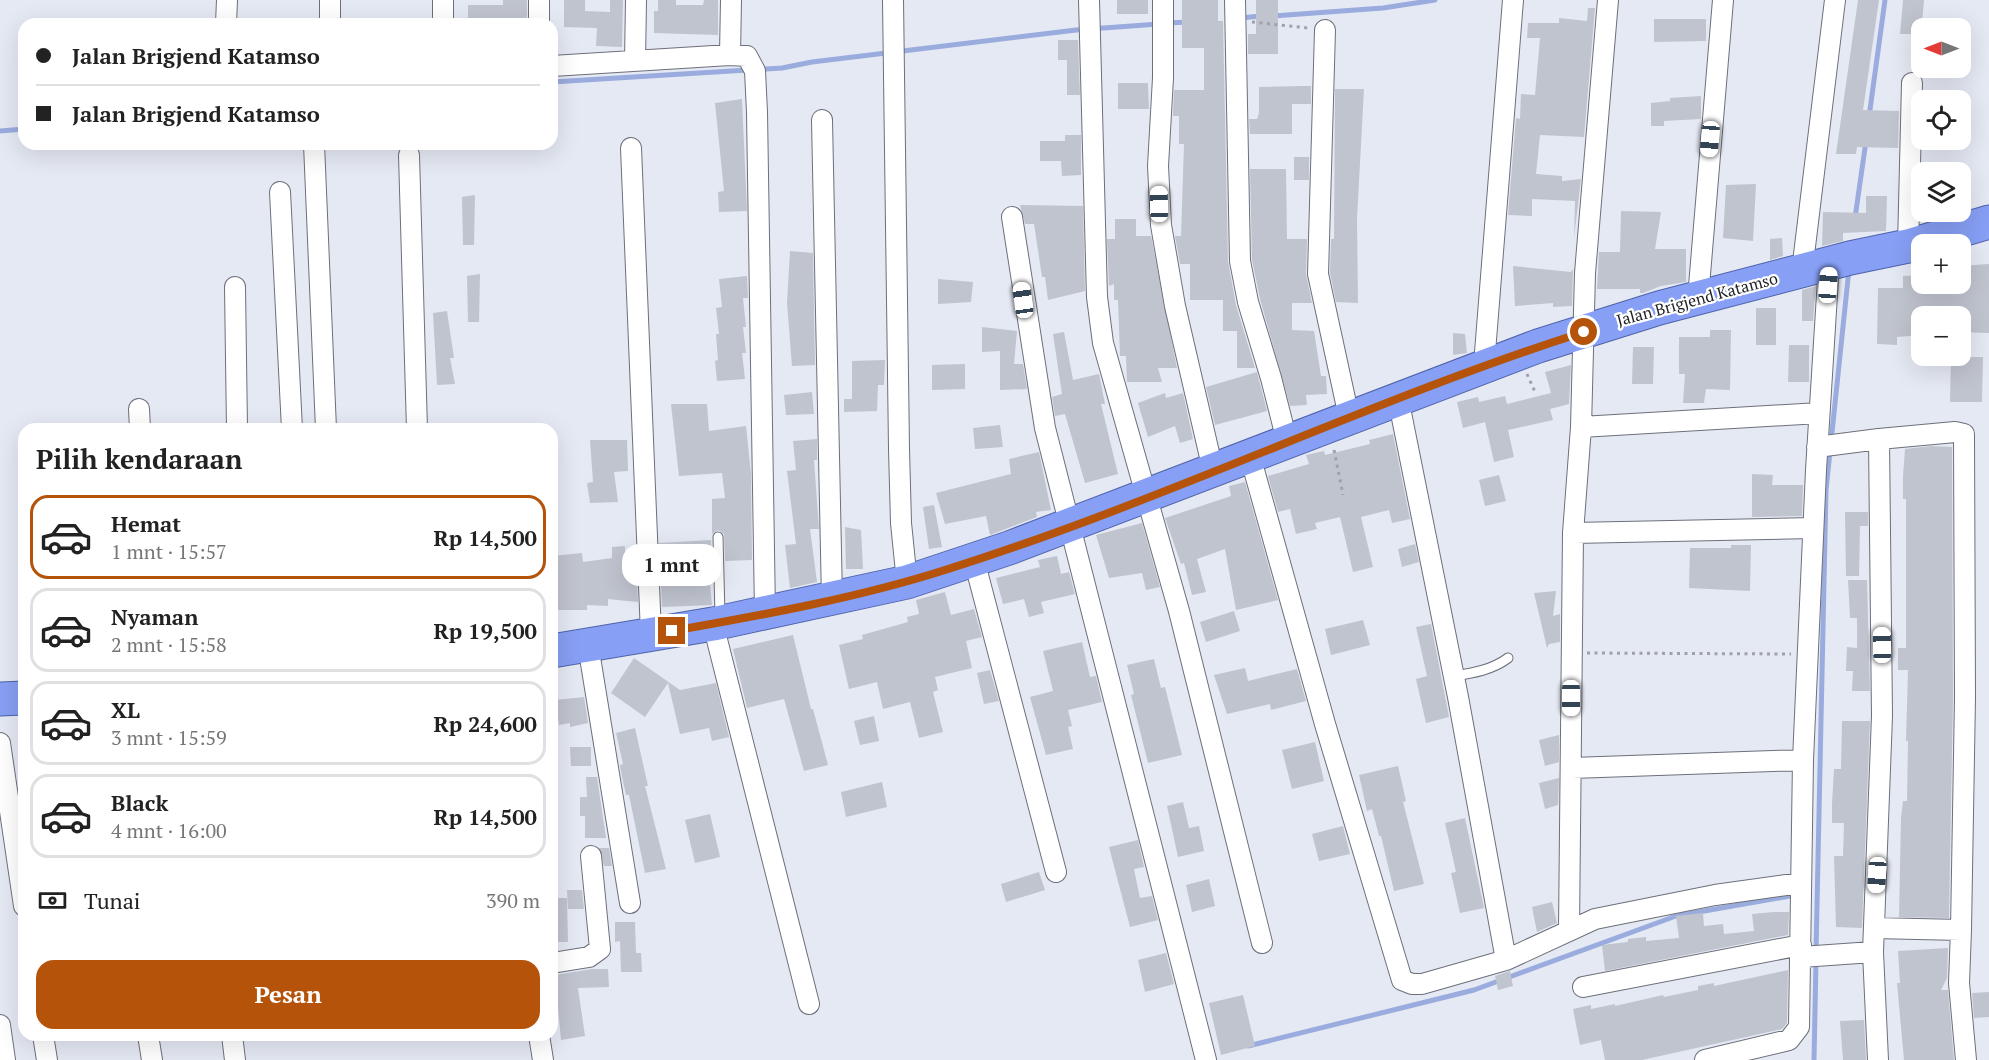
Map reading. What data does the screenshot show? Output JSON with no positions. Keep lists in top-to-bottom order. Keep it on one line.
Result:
{"streets":{"highway":["Jalan Brigjend Katamso"]},"north":"left","page":{"map_buttons":["+","−"],"banner":["Jalan Brigjend Katamso","Jalan Brigjend Katamso"],"heading":"Pilih kendaraan","list":[{"name":"Hemat","note":"1 mnt · 15:57","value":"Rp 14,500"},{"name":"Nyaman","note":"2 mnt · 15:58","value":"Rp 19,500"},{"name":"XL","note":"3 mnt · 15:59","value":"Rp 24,600"},{"name":"Black","note":"4 mnt · 16:00","value":"Rp 14,500"}],"bubble":"1 mnt","pay":["Tunai","390 m"],"buttons":"Pesan"}}
